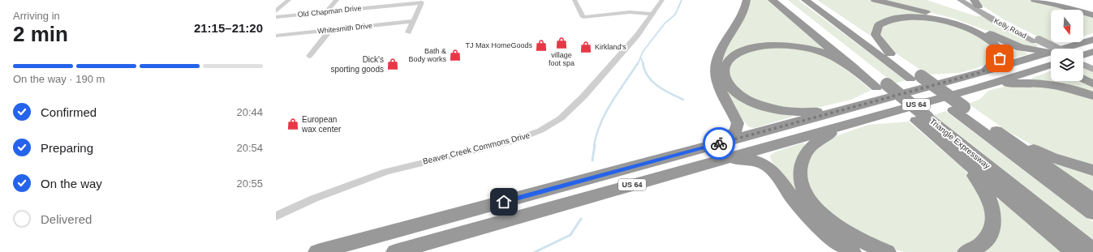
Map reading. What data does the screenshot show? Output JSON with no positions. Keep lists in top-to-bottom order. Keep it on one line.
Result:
{"streets":{"highway":["US 64","Triangle Expressway"],"main road":["Kelly Road"],"street":["Old Chapman Drive","Whitesmith Drive","Beaver Creek Commons Drive"]},"crossings":[["Old Chapman Drive","Whitesmith Drive"]],"places":{"shop":["village foot spa","TJ Max HomeGoods","Kirkland's","Bath & Body works","Dick's sporting goods","European wax center"]},"north":"bottom","page":{"heading":["2 min","Arriving in","21:15–21:20"],"bar":"On the way · 190 m","list":[["Confirmed","20:44"],["Preparing","20:54"],["On the way","20:55"],"Delivered"]}}
